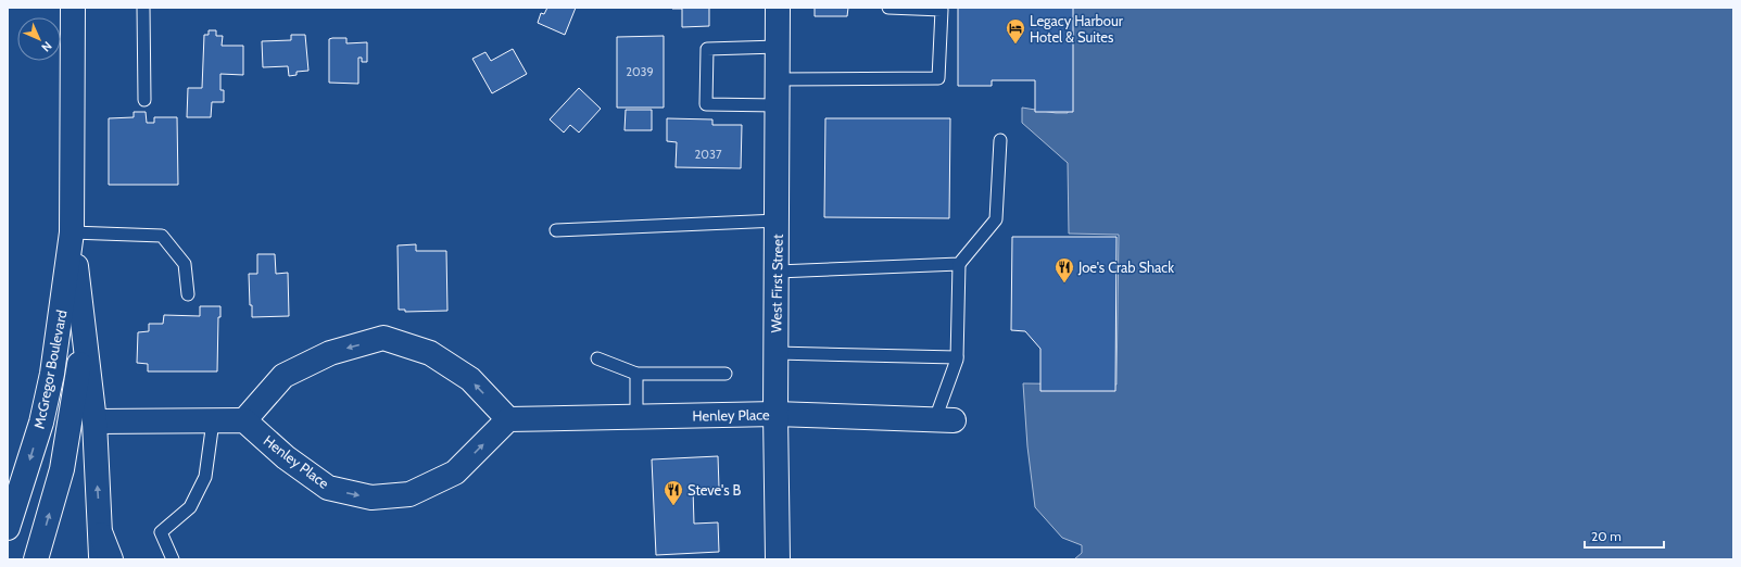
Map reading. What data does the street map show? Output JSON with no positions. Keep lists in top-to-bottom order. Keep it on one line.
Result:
{"streets":{"street":["West First Street","McGregor Boulevard","Henley Place"]},"crossings":[["West First Street","Henley Place"]],"one_way":["Henley Place"],"places":{"hotel":["Legacy Harbour Hotel & Suites"],"restaurant":["Joe's Crab Shack","Steve's B"]},"house_numbers":["2039","2037"],"scale_bar":"20 m","north":"bottom right"}
